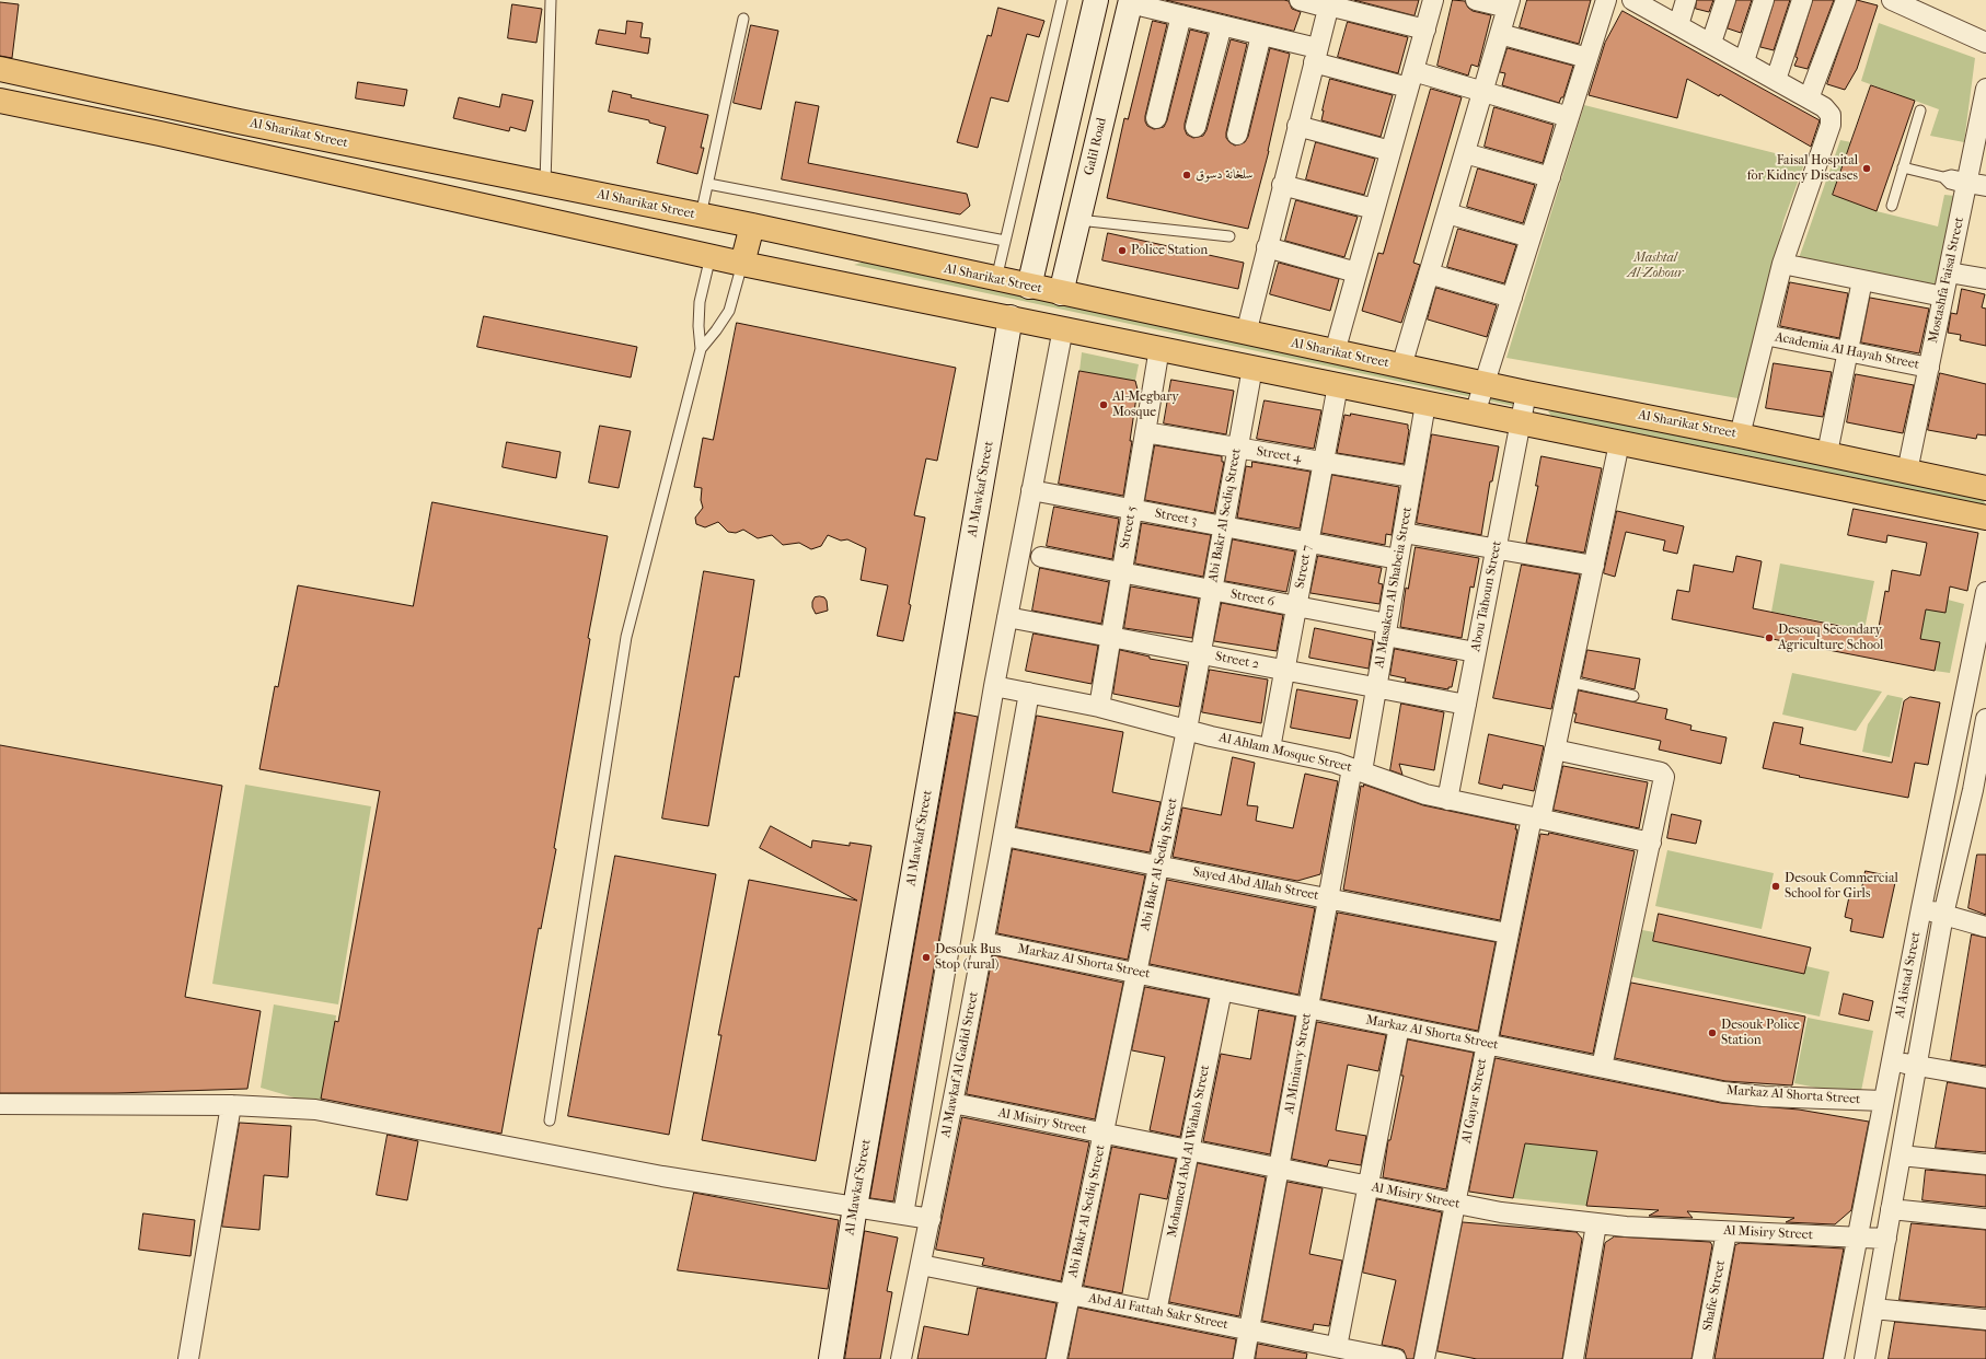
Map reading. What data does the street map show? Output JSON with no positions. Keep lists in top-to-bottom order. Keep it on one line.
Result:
{"streets":{"main road":["Al Sharikat Street"],"street":["Galil Road","Mostashfa Faisal Street","Academia Al Hayah Street","Street 4","Al Mawkaf Street","Abi Bakr Al Sediq Street","Street 3","Street 5","Street 7","Al Masaken Al Shabeia Street","Abou Tahoun Street","Street 6","Street 2","Al Ahlam Mosque Street","Sayed Abd Allah Street","Markaz Al Shorta Street","Al Aistad Street","Al Miniawy Street","Al Mawkaf Al Gadid Street","Al Gayar Street","Al Misiry Street","Mohamed Abd Al Wahab Street","Shafie Street","Abd Al Fattah Sakr Street"]},"crossings":[["Al Sharikat Street","Galil Road"],["Al Sharikat Street","Mostashfa Faisal Street"],["Al Sharikat Street","Abou Tahoun Street"],["Mostashfa Faisal Street","Academia Al Hayah Street"],["Street 4","Abi Bakr Al Sediq Street"],["Street 4","Street 5"],["Street 4","Street 7"],["Street 4","Al Masaken Al Shabeia Street"],["Abi Bakr Al Sediq Street","Street 3"],["Abi Bakr Al Sediq Street","Street 6"],["Abi Bakr Al Sediq Street","Street 2"],["Abi Bakr Al Sediq Street","Al Ahlam Mosque Street"],["Abi Bakr Al Sediq Street","Sayed Abd Allah Street"],["Abi Bakr Al Sediq Street","Markaz Al Shorta Street"],["Abi Bakr Al Sediq Street","Al Misiry Street"],["Abi Bakr Al Sediq Street","Abd Al Fattah Sakr Street"],["Street 3","Street 5"],["Street 3","Street 7"],["Street 3","Al Masaken Al Shabeia Street"],["Street 5","Street 6"],["Street 5","Street 2"],["Street 5","Al Ahlam Mosque Street"],["Street 7","Street 6"],["Street 7","Street 2"],["Street 7","Al Ahlam Mosque Street"],["Al Masaken Al Shabeia Street","Street 6"],["Al Masaken Al Shabeia Street","Street 2"],["Al Masaken Al Shabeia Street","Al Ahlam Mosque Street"],["Al Masaken Al Shabeia Street","Al Miniawy Street"],["Abou Tahoun Street","Street 6"],["Abou Tahoun Street","Street 2"],["Abou Tahoun Street","Al Ahlam Mosque Street"],["Al Ahlam Mosque Street","Al Miniawy Street"],["Al Ahlam Mosque Street","Al Mawkaf Al Gadid Street"],["Al Ahlam Mosque Street","Al Gayar Street"],["Sayed Abd Allah Street","Al Miniawy Street"],["Sayed Abd Allah Street","Al Mawkaf Al Gadid Street"],["Sayed Abd Allah Street","Al Gayar Street"],["Markaz Al Shorta Street","Al Aistad Street"],["Markaz Al Shorta Street","Al Miniawy Street"],["Markaz Al Shorta Street","Al Mawkaf Al Gadid Street"],["Markaz Al Shorta Street","Al Gayar Street"],["Markaz Al Shorta Street","Mohamed Abd Al Wahab Street"],["Al Aistad Street","Al Misiry Street"],["Al Miniawy Street","Al Misiry Street"],["Al Miniawy Street","Abd Al Fattah Sakr Street"],["Al Mawkaf Al Gadid Street","Al Misiry Street"],["Al Mawkaf Al Gadid Street","Abd Al Fattah Sakr Street"],["Al Gayar Street","Al Misiry Street"],["Al Misiry Street","Mohamed Abd Al Wahab Street"],["Al Misiry Street","Shafie Street"],["Mohamed Abd Al Wahab Street","Abd Al Fattah Sakr Street"]],"parks":["Mashtal Al-Zohour"],"places":["Faisal Hospital for Kidney Diseases","سلخانة دسوق","Police Station","Al-Megbary Mosque","Desouq Secondary Agriculture School","Desouk Commercial School for Girls","Desouk Bus Stop (rural)","Desouk Police Station"]}
